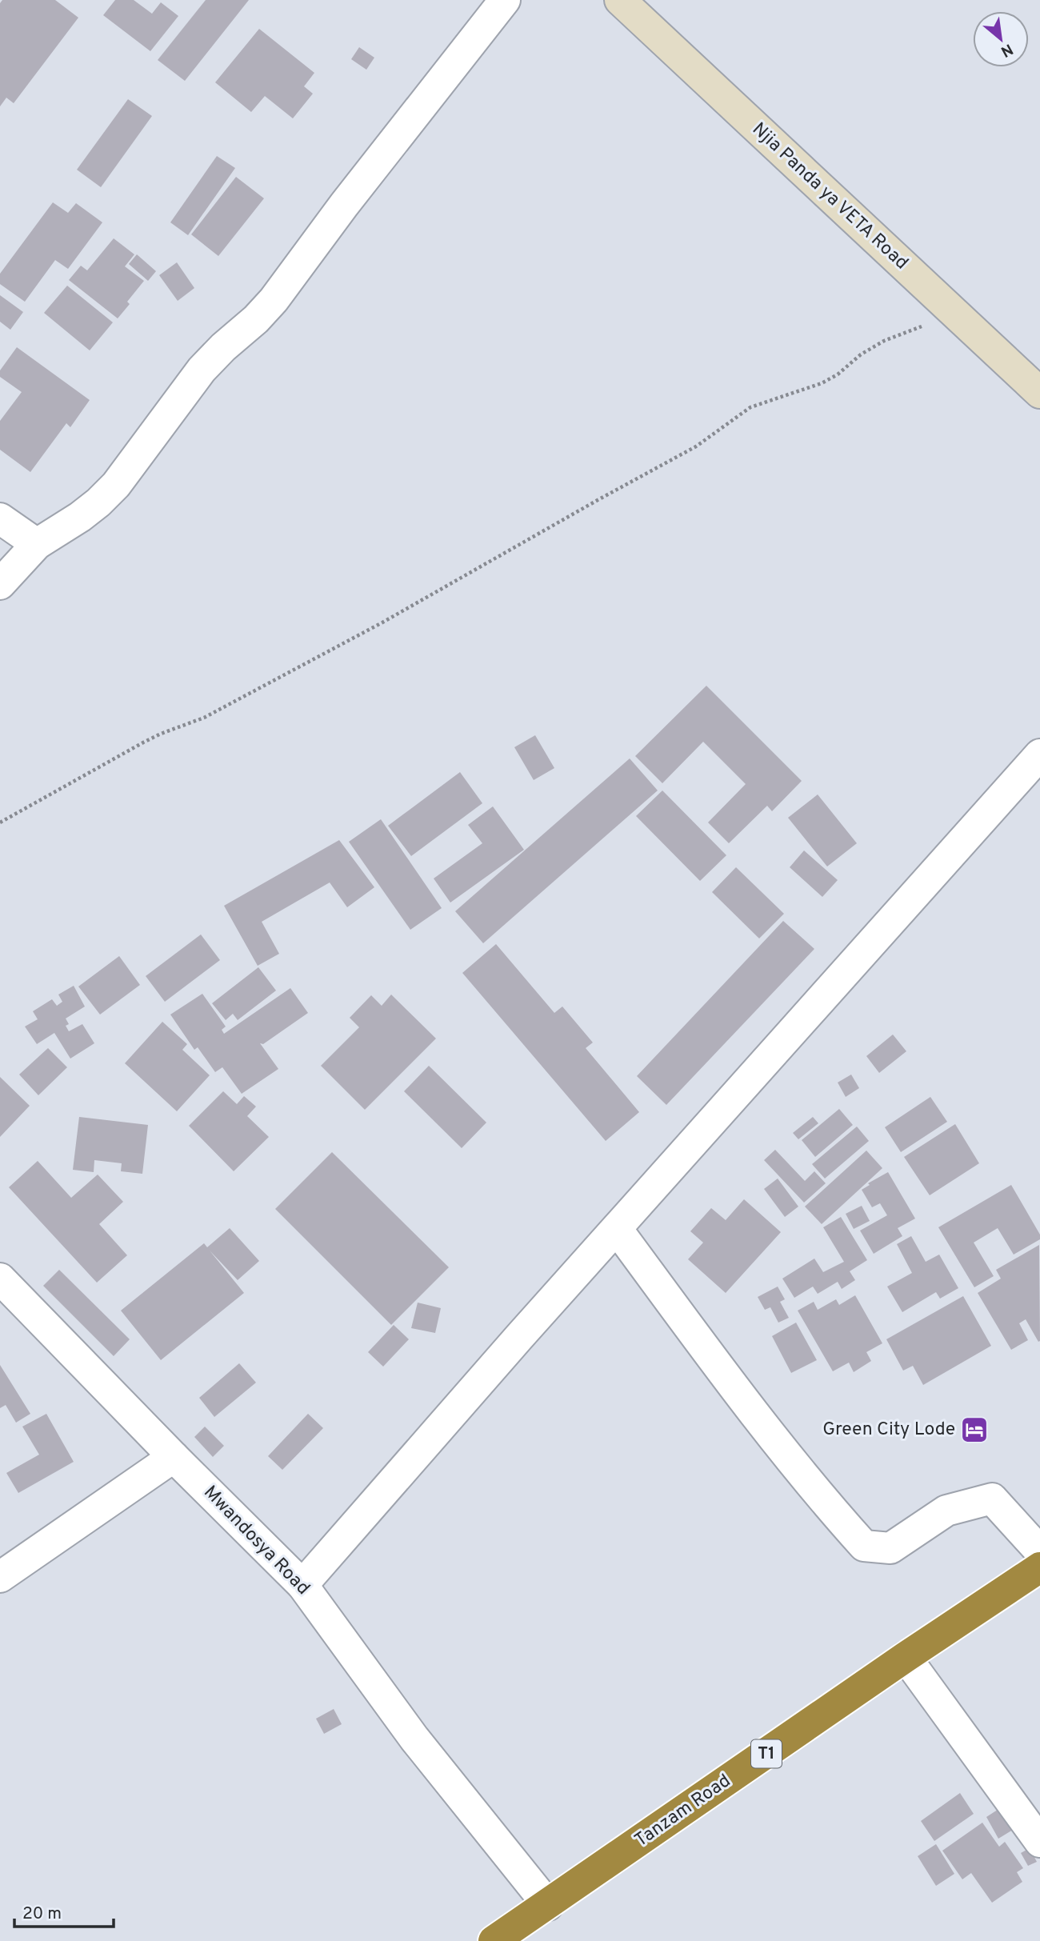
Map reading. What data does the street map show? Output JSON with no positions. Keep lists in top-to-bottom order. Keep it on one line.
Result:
{"streets":{"highway":["T1","Tanzam Road"],"street":["Njia Panda ya VETA Road","Mwandosya Road"]},"crossings":[["Mwandosya Road","Tanzam Road"]],"places":{"hotel":["Green City Lode"]},"scale_bar":"20 m","north":"bottom right"}
